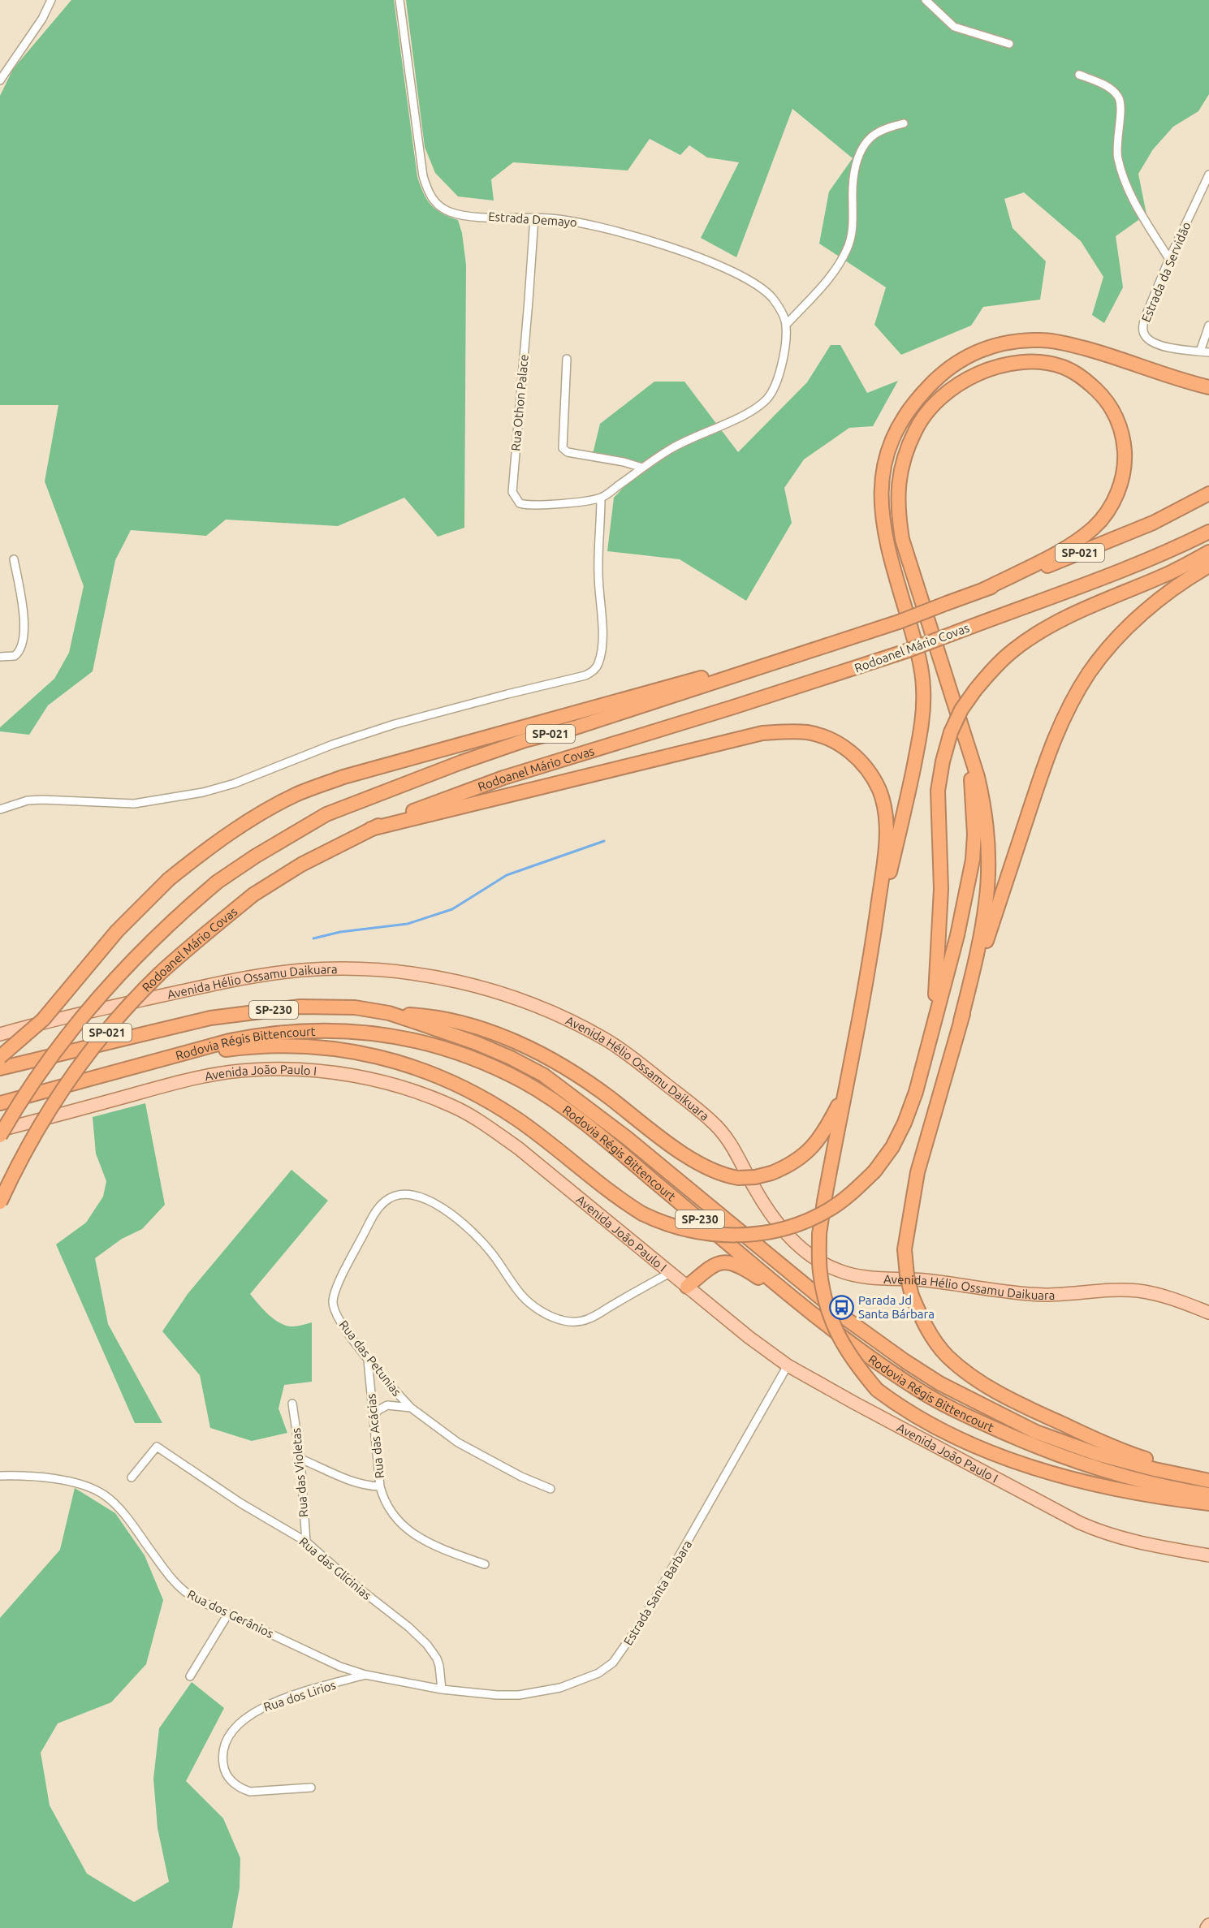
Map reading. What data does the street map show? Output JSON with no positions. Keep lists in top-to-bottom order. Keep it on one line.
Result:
{"streets":{"highway":["SP-021","Rodoanel Mário Covas","SP-230","Rodovia Régis Bittencourt"],"main road":["Avenida Hélio Ossamu Daikuara","Avenida João Paulo I"],"street":["Estrada Demayo","Estrada da Servidão","Rua Othon Palace","Rua das Petunias","Rua das Acácias","Rua das Violetas","Rua das Glicinias","Estrada Santa Barbara","Rua dos Gerânios","Rua dos Lirios"]},"crossings":[["Estrada Demayo","Rua Othon Palace"],["Avenida João Paulo I","Rua das Petunias"],["Avenida João Paulo I","Estrada Santa Barbara"],["Rua das Petunias","Rua das Acácias"],["Rua das Acácias","Rua das Violetas"],["Rua das Violetas","Rua das Glicinias"],["Rua das Glicinias","Estrada Santa Barbara"],["Rua das Glicinias","Rua dos Gerânios"],["Estrada Santa Barbara","Rua dos Gerânios"],["Rua dos Gerânios","Rua dos Lirios"]],"places":{"bus stop":["Parada Jd Santa Bárbara"]}}
